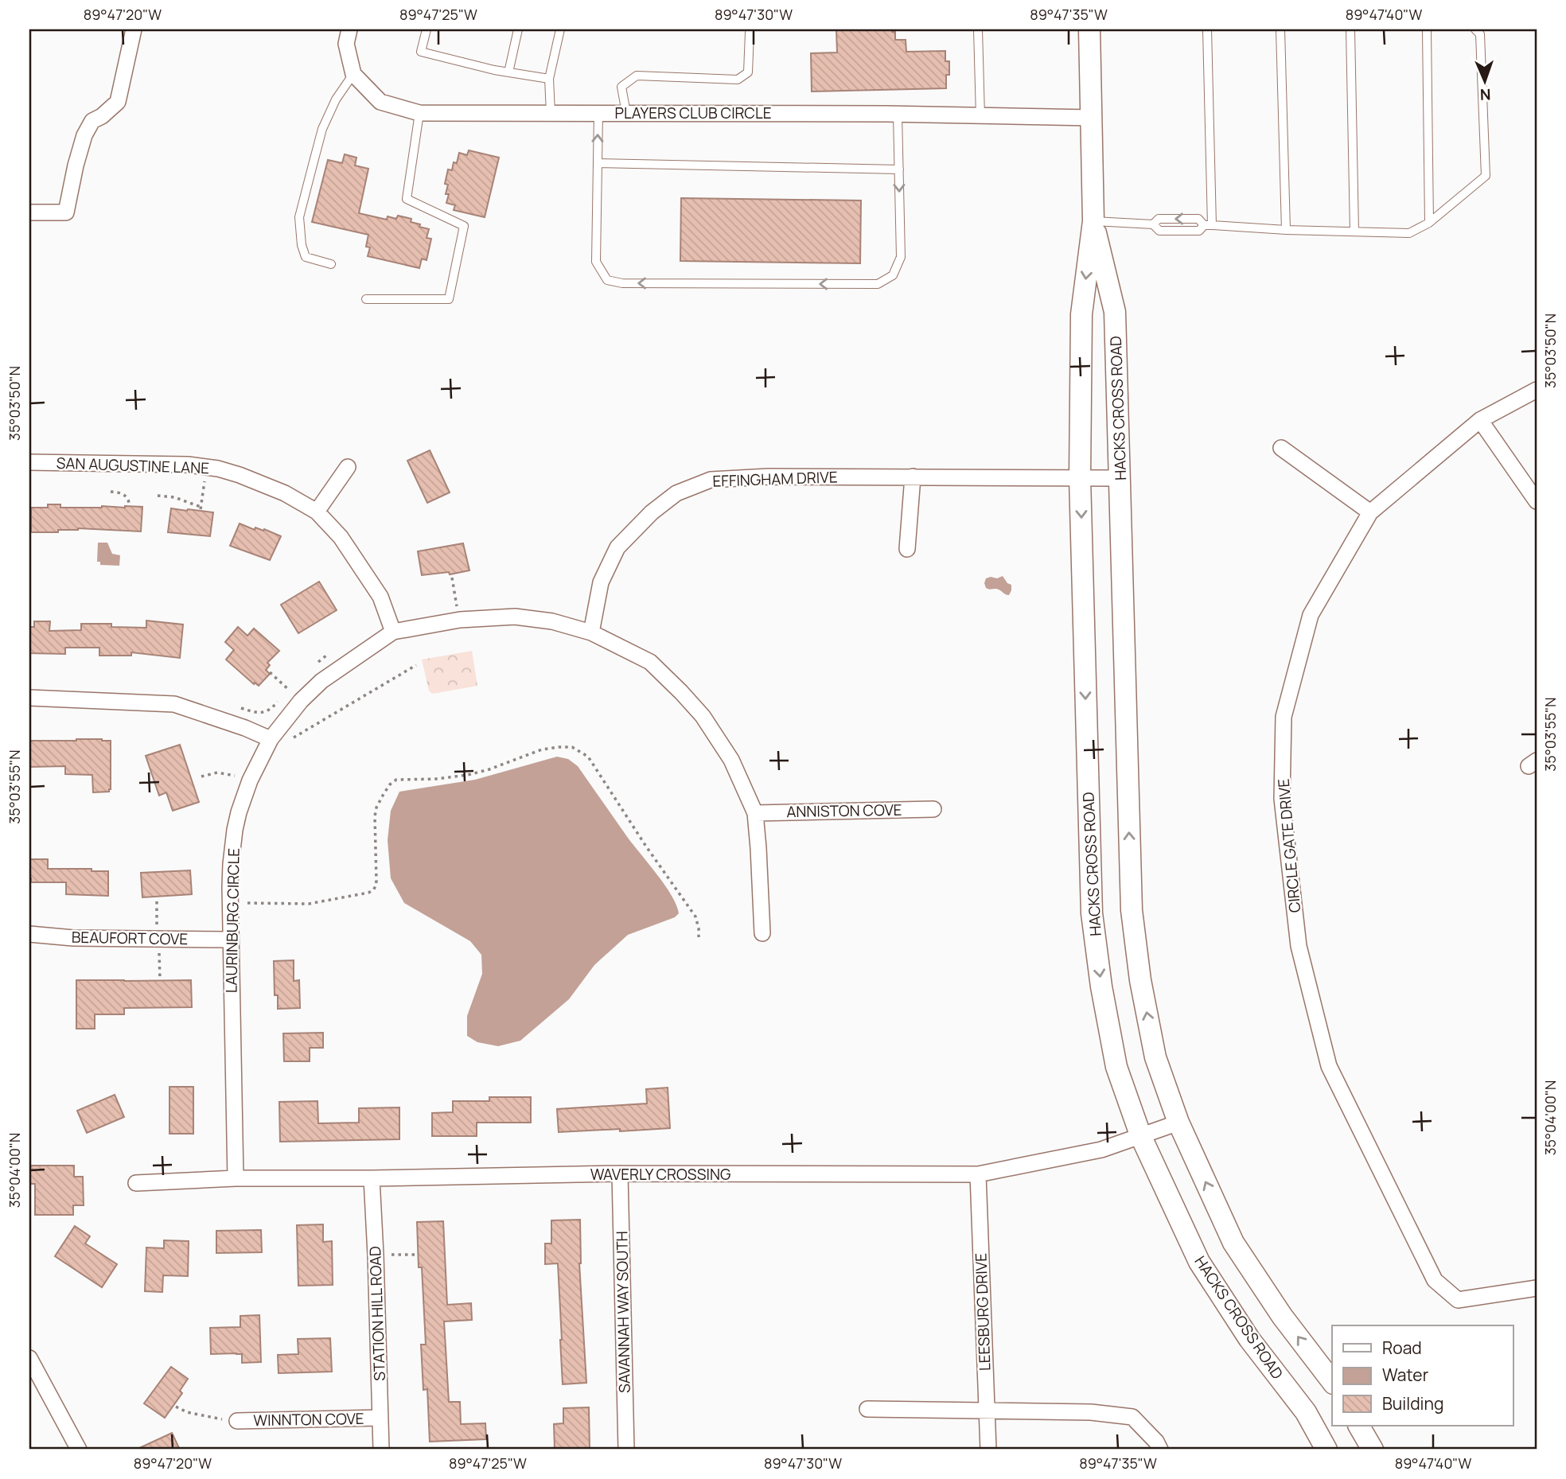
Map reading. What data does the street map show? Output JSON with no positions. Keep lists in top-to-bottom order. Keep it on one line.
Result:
{"streets":{"main road":["HACKS CROSS ROAD"],"street":["PLAYERS CLUB CIRCLE","SAN AUGUSTINE LANE","EFFINGHAM DRIVE","ANNISTON COVE","CIRCLE GATE DRIVE","LAURINBURG CIRCLE","BEAUFORT COVE","WAVERLY CROSSING","SAVANNAH WAY SOUTH","LEESBURG DRIVE","STATION HILL ROAD","WINNTON COVE"]},"crossings":[["PLAYERS CLUB CIRCLE","HACKS CROSS ROAD"],["HACKS CROSS ROAD","EFFINGHAM DRIVE"],["HACKS CROSS ROAD","WAVERLY CROSSING"],["SAN AUGUSTINE LANE","LAURINBURG CIRCLE"],["EFFINGHAM DRIVE","LAURINBURG CIRCLE"],["ANNISTON COVE","LAURINBURG CIRCLE"],["LAURINBURG CIRCLE","BEAUFORT COVE"],["LAURINBURG CIRCLE","WAVERLY CROSSING"],["WAVERLY CROSSING","SAVANNAH WAY SOUTH"],["WAVERLY CROSSING","LEESBURG DRIVE"],["WAVERLY CROSSING","STATION HILL ROAD"],["STATION HILL ROAD","WINNTON COVE"]],"legend":["Road","Water","Building"],"north":"bottom","coordinates":["89°47'20\"W","89°47'25\"W","89°47'30\"W","89°47'35\"W","89°47'40\"W","35°03'50\"N","35°03'55\"N","35°04'00\"N"]}
